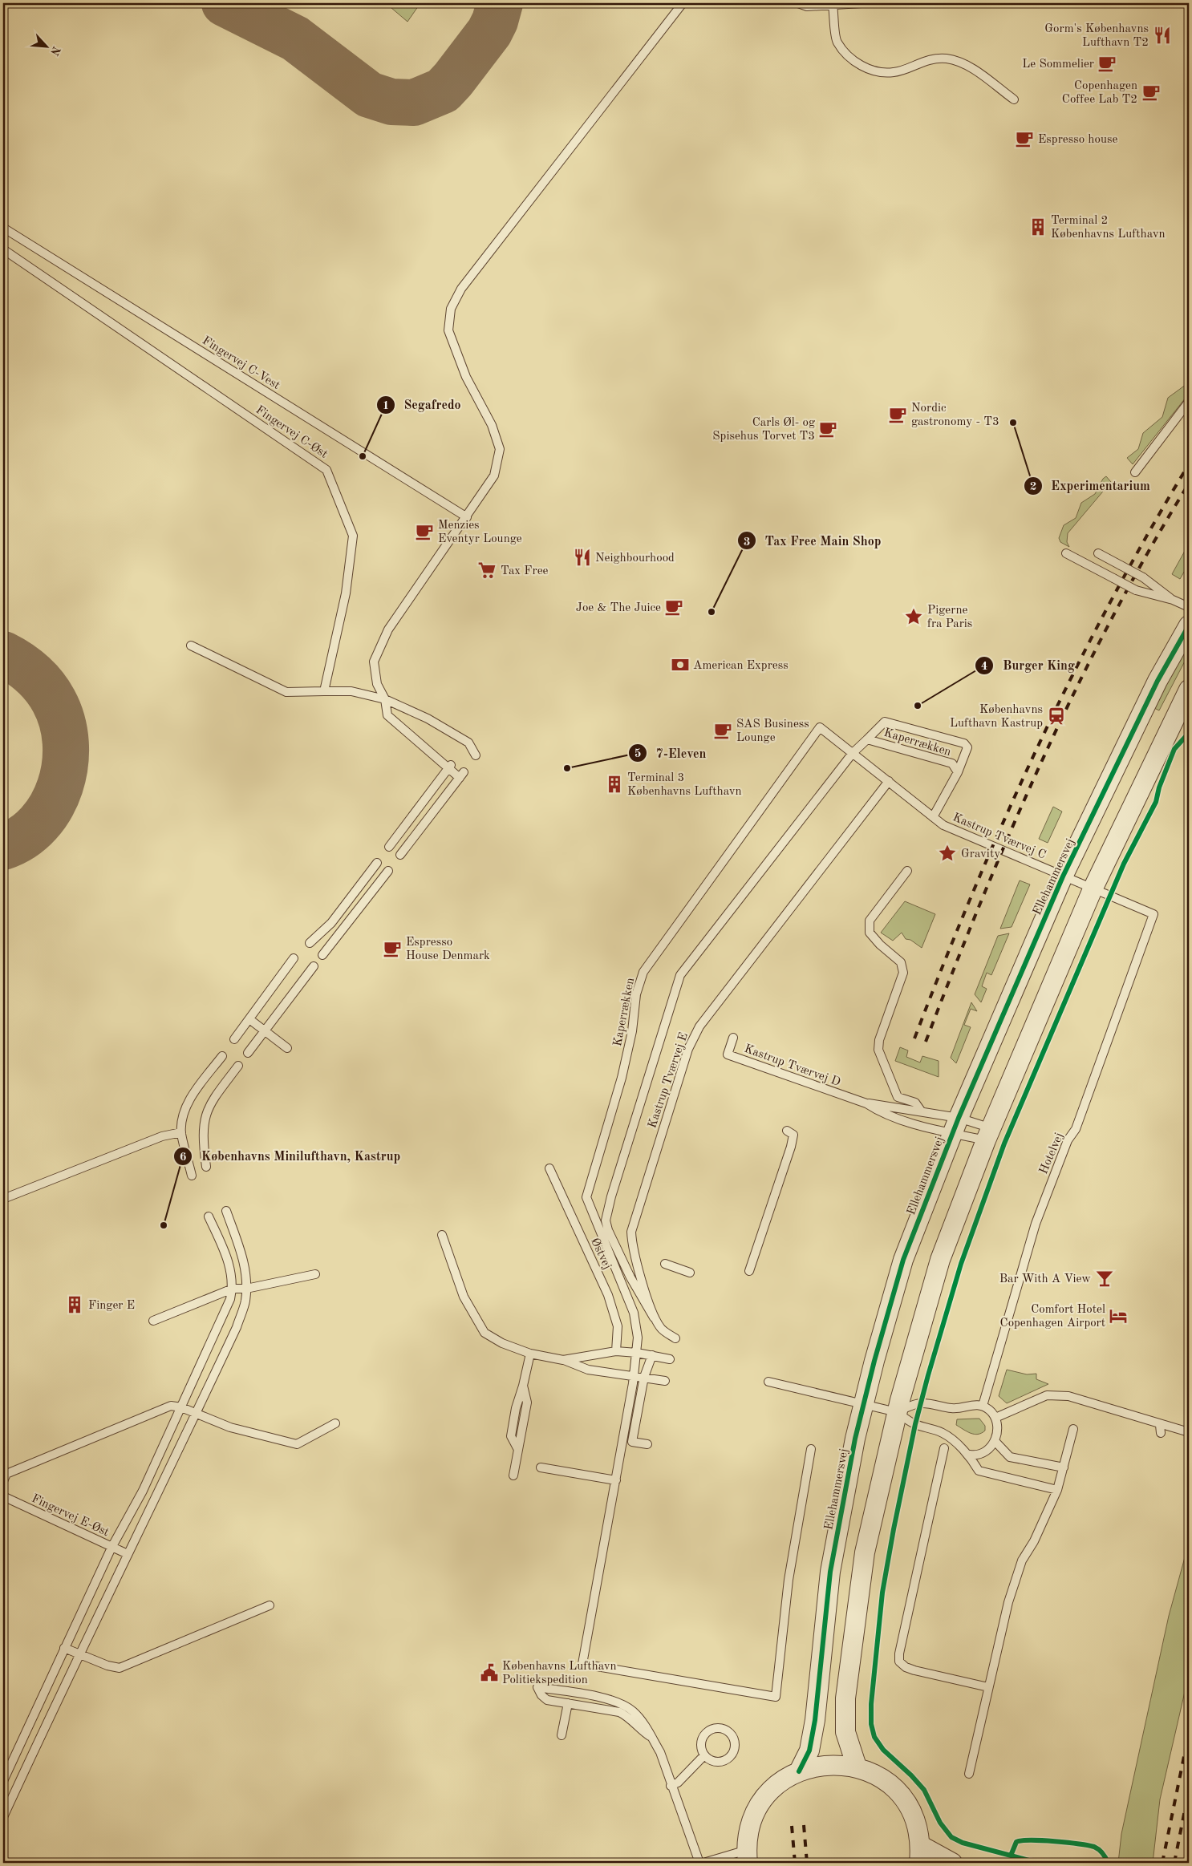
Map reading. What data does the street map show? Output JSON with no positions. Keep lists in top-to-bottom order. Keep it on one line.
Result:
{"streets":{"street":["Ellehammersvej"],"lane":["Fingervej C-Vest","Fingervej C-Øst","Kaperrækken","Kastrup Tværvej C","Kastrup Tværvej D","Kastrup Tværvej E","Hotelvej","Østvej","Fingervej E-Øst"]},"crossings":[["Kaperrækken","Kastrup Tværvej C"],["Kaperrækken","Kastrup Tværvej E"],["Kastrup Tværvej C","Ellehammersvej"],["Kastrup Tværvej C","Kastrup Tværvej E"],["Kastrup Tværvej C","Hotelvej"],["Ellehammersvej","Kastrup Tværvej D"]],"places":{"restaurant":["Gorm's Københavns Lufthavn T2","Neighbourhood"],"cafe":["Le Sommelier","Copenhagen Coffee Lab T2","Espresso house","Nordic gastronomy - T3","Carls Øl- og Spisehus Torvet T3","Menzies Eventyr Lounge","Joe & The Juice","SAS Business Lounge","Espresso House Denmark"],"building":["Terminal 2 Københavns Lufthavn","Terminal 3 Københavns Lufthavn","Finger E"],"other":["Experimentarium","Segafredo","Tax Free Main Shop","Burger King","7-Eleven","Københavns Minilufthavn, Kastrup"],"supermarket":["Tax Free"],"place":["Pigerne fra Paris","Gravity"],"bank":["American Express"],"station":["Københavns Lufthavn Kastrup"],"bar":["Bar With A View"],"hotel":["Comfort Hotel Copenhagen Airport"],"public building":["Københavns Lufthavn Politiekspedition"]},"north":"bottom right"}
